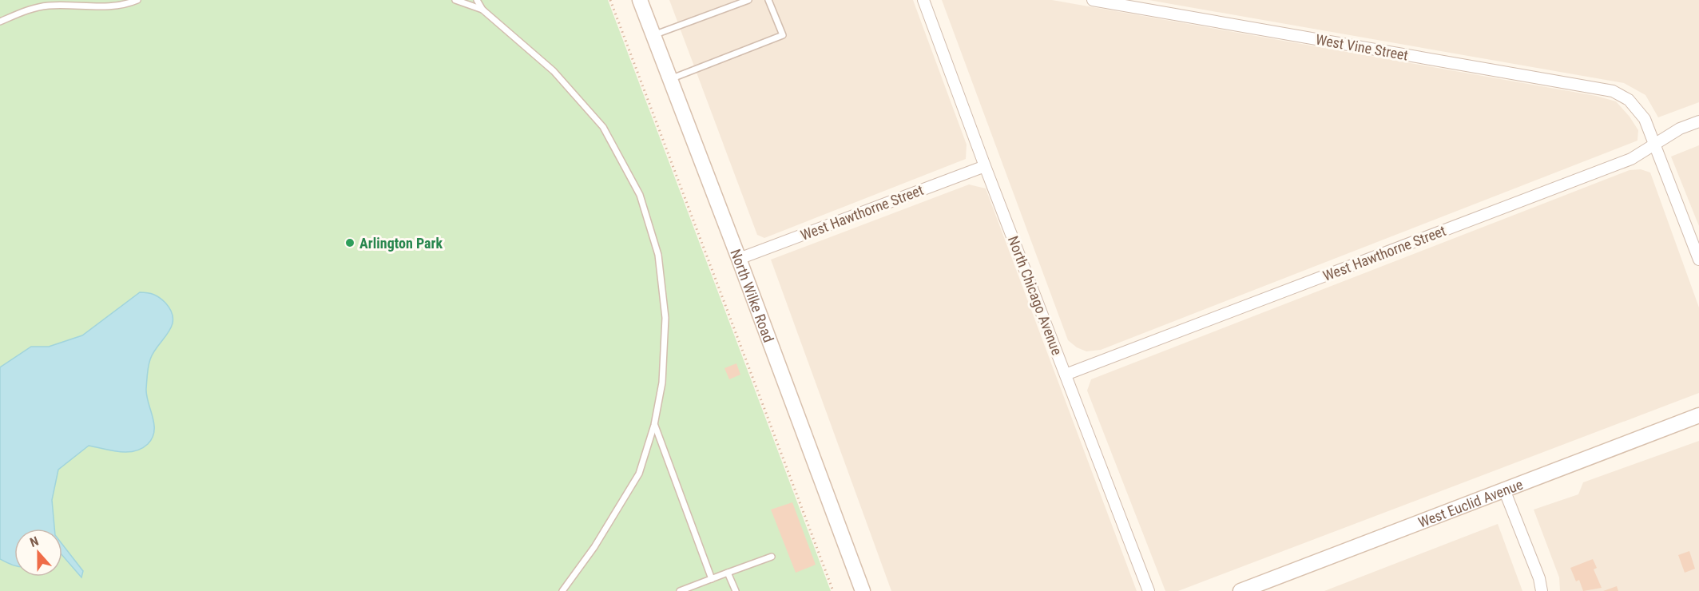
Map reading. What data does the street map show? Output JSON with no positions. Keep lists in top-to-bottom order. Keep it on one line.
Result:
{"streets":{"main road":["North Wilke Road","West Euclid Avenue"],"street":["West Vine Street","West Hawthorne Street","North Chicago Avenue"]},"crossings":[["West Vine Street","West Hawthorne Street"],["West Hawthorne Street","North Wilke Road"],["West Hawthorne Street","North Chicago Avenue"]],"places":["Arlington Park"],"north":"top"}
